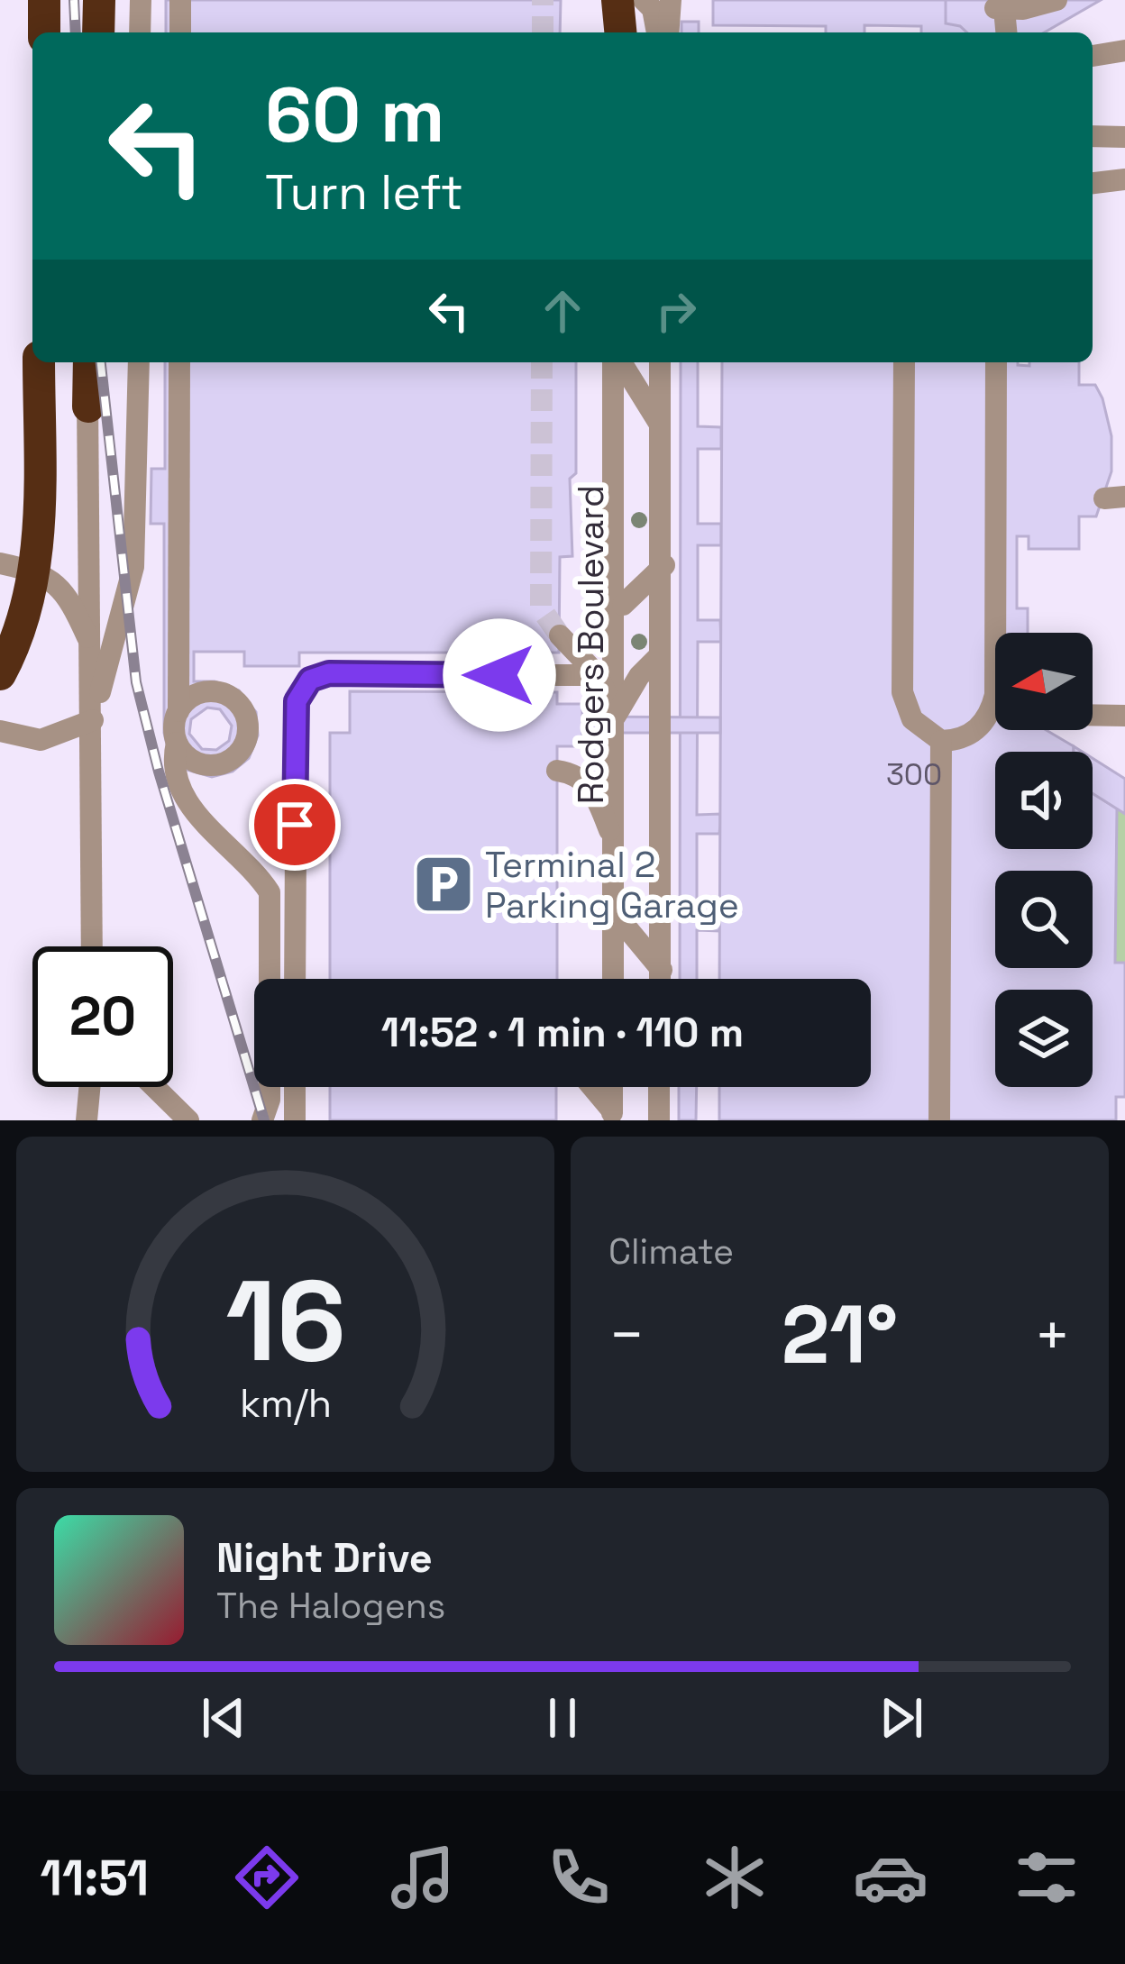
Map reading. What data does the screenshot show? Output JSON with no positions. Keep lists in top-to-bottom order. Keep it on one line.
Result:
{"streets":{"street":["Rodgers Boulevard"]},"places":{"parking":["Terminal 2 Parking Garage"]},"house_numbers":["300"],"north":"left","page":{"turn":["60 m","Turn left"],"limit":"20","trip":"11:52 · 1 min · 110 m","tile":"Climate","heat":["−","21°","+"],"song":["Night Drive","The Halogens"],"tabs":"11:51","gauge":["16","km/h"]}}
